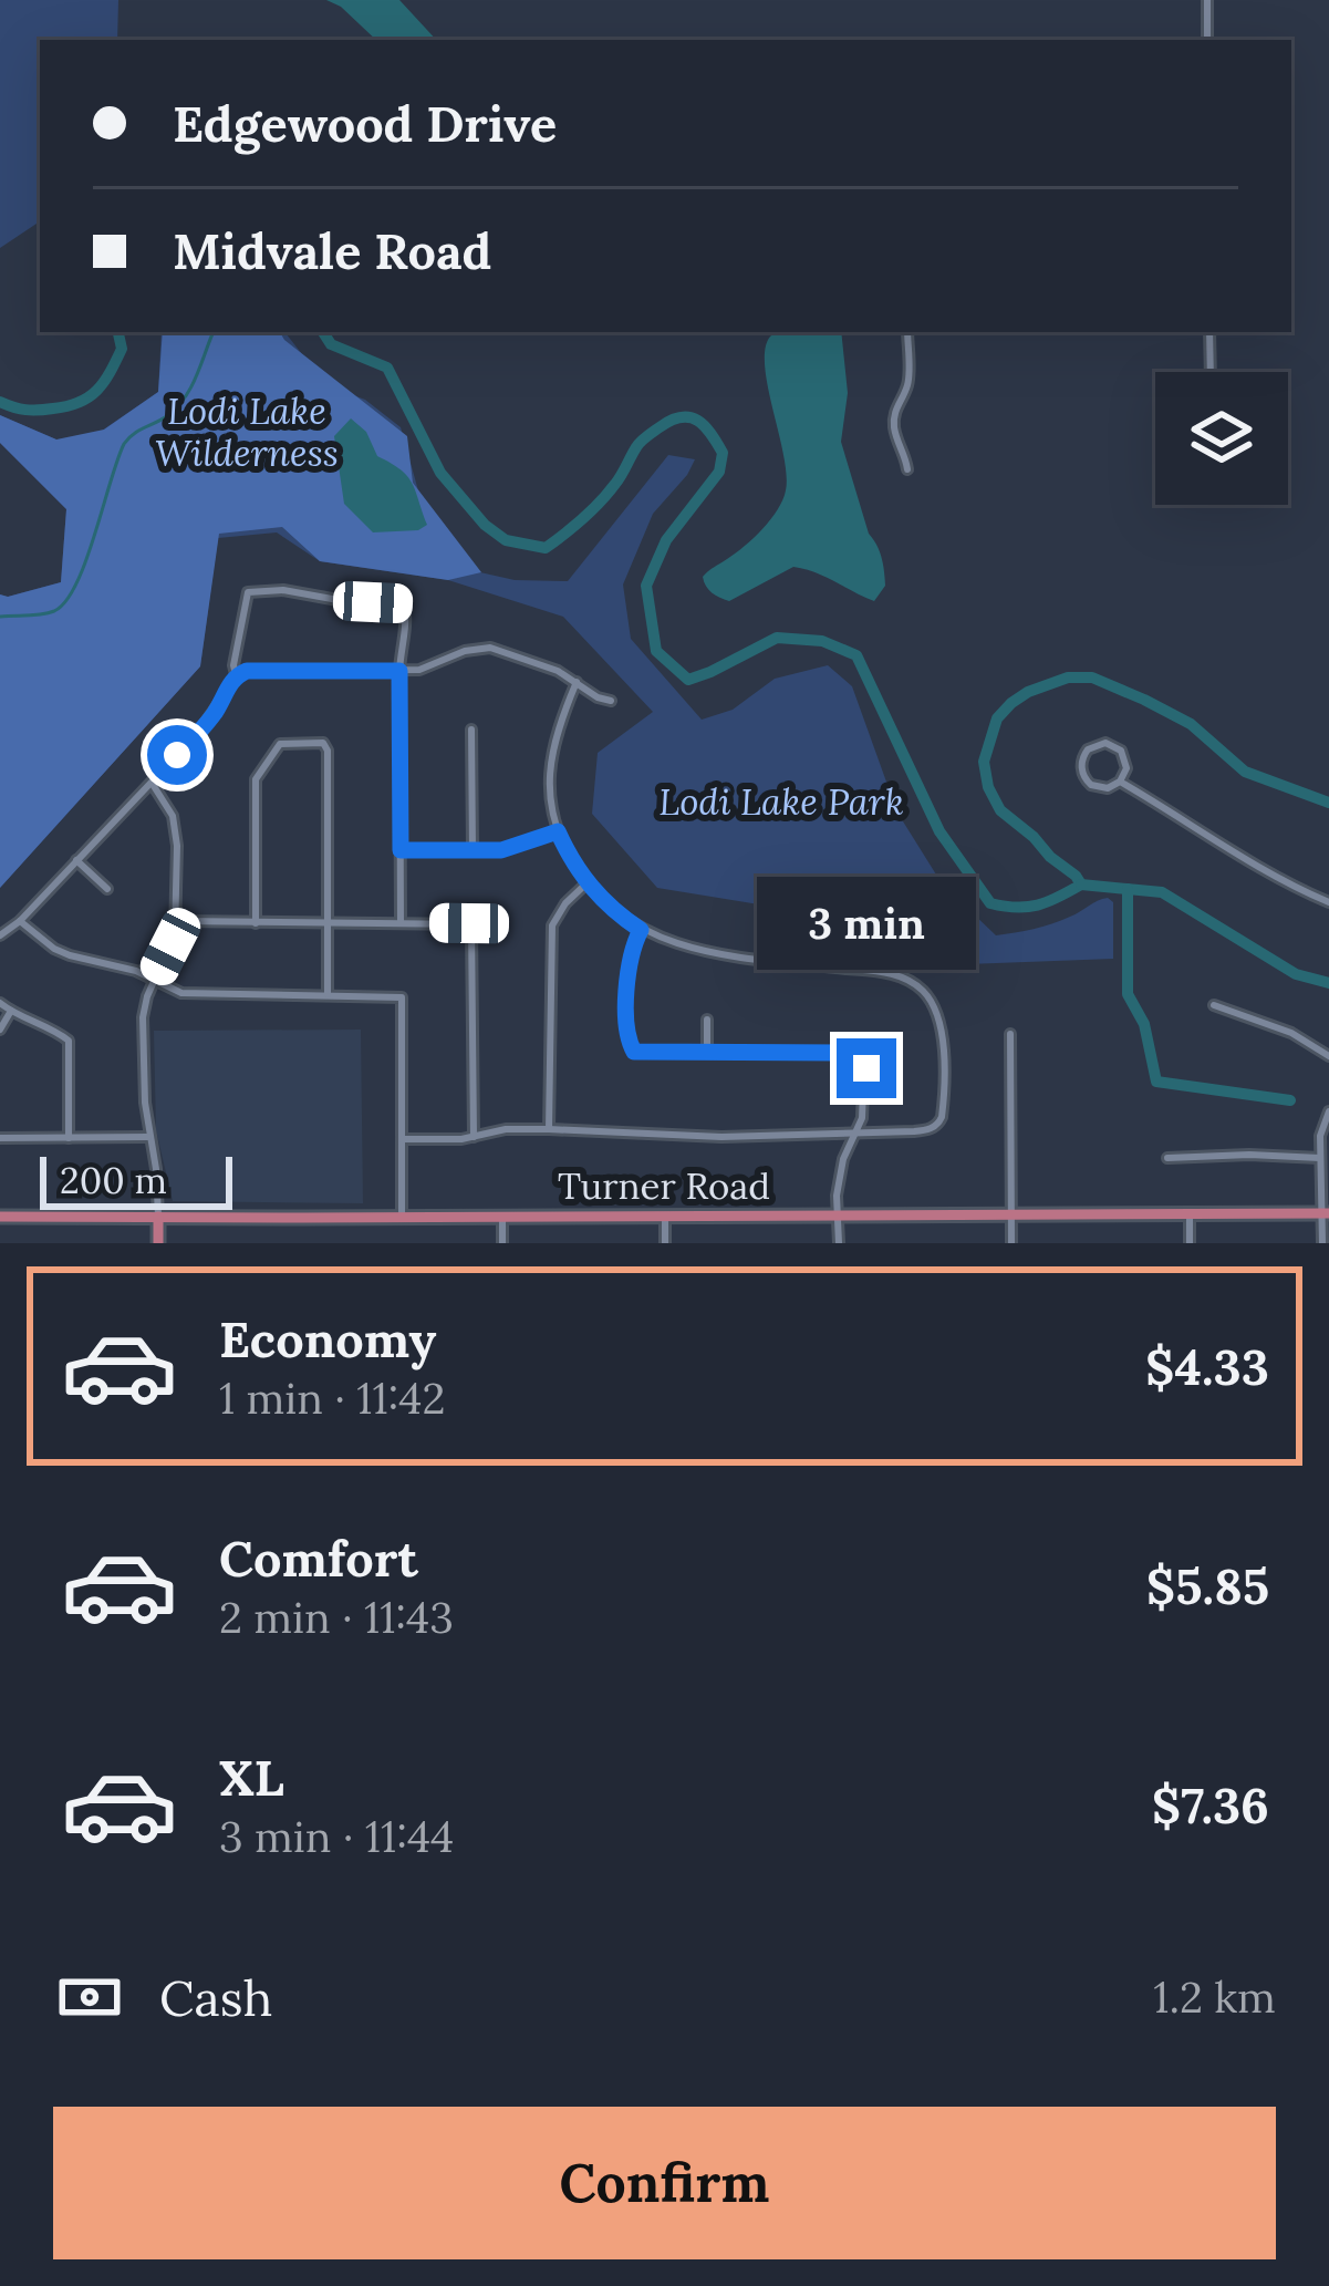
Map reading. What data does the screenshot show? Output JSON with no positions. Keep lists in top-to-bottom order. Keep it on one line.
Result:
{"streets":{"main road":["Turner Road"]},"parks":["Lodi Lake Wilderness","Lodi Lake Park"],"scale_bar":"200 m","page":{"banner":["Edgewood Drive","Midvale Road"],"bubble":"3 min","scale":"200 m","list":[{"name":"Economy","note":"1 min · 11:42","value":"$4.33"},{"name":"Comfort","note":"2 min · 11:43","value":"$5.85"},{"name":"XL","note":"3 min · 11:44","value":"$7.36"}],"pay":["Cash","1.2 km"],"buttons":"Confirm"}}
